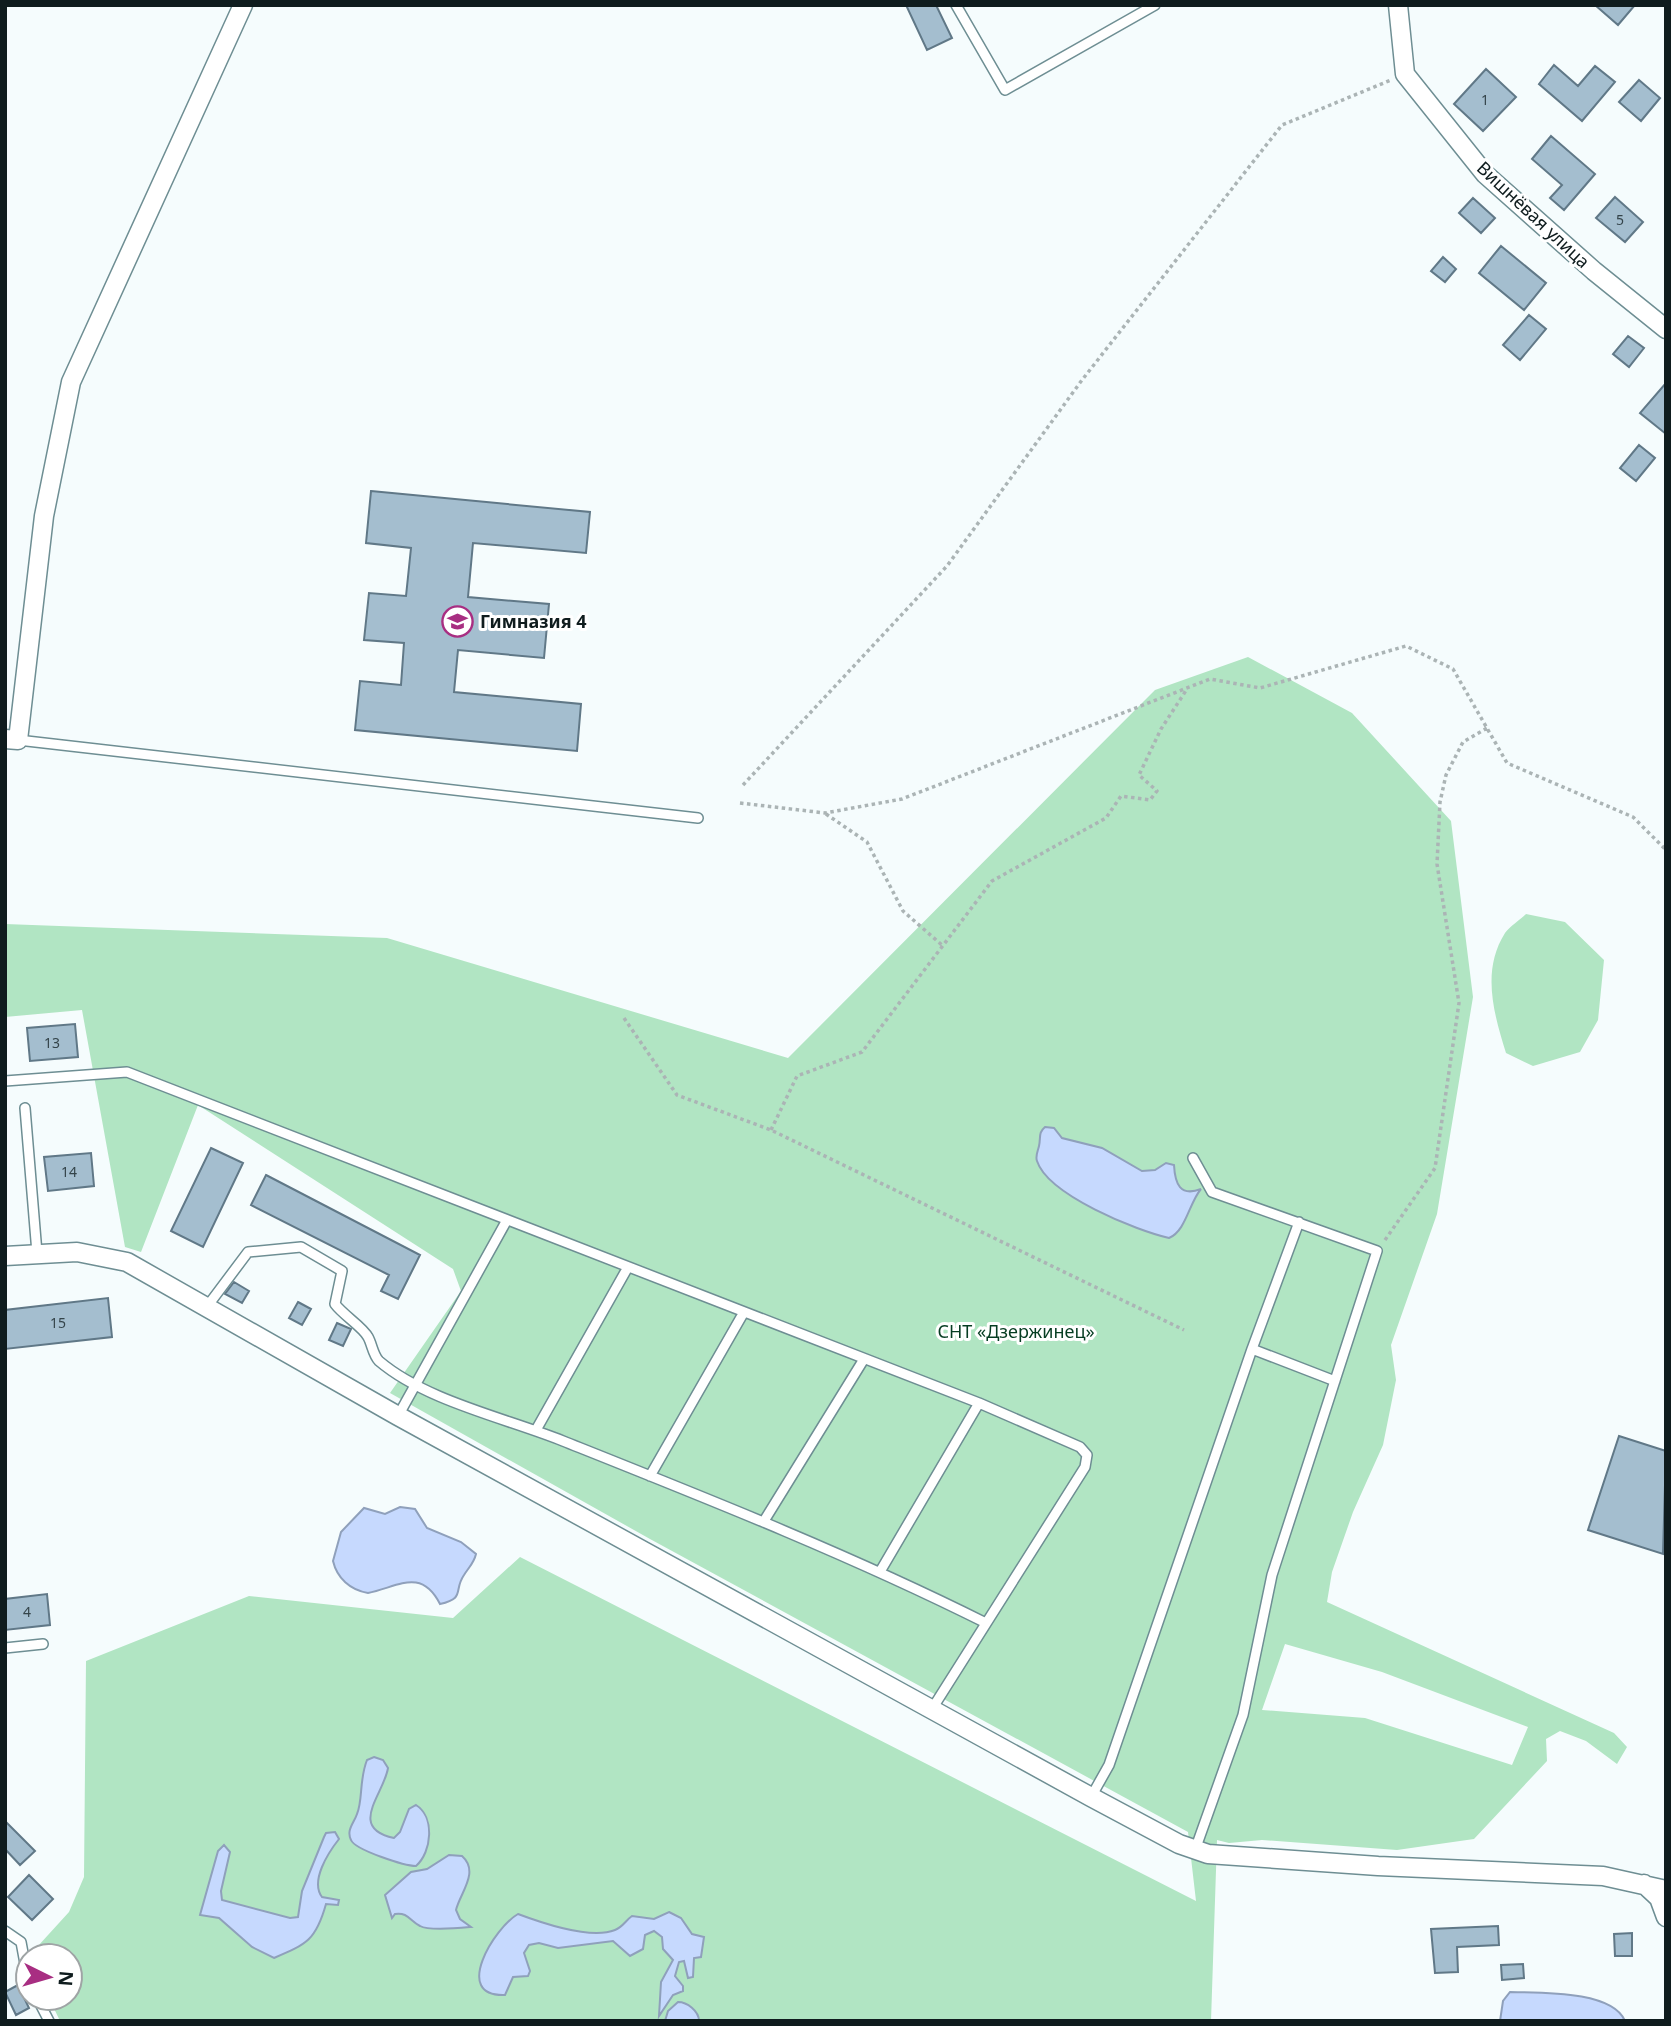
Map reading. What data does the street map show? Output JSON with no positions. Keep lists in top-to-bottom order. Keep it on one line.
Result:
{"streets":{"street":["Вишнёвая улица"]},"parks":["СНТ «Дзержинец»"],"places":{"school or university":["Гимназия 4"]},"house_numbers":["1","5","13","14","15","4"],"north":"right"}
